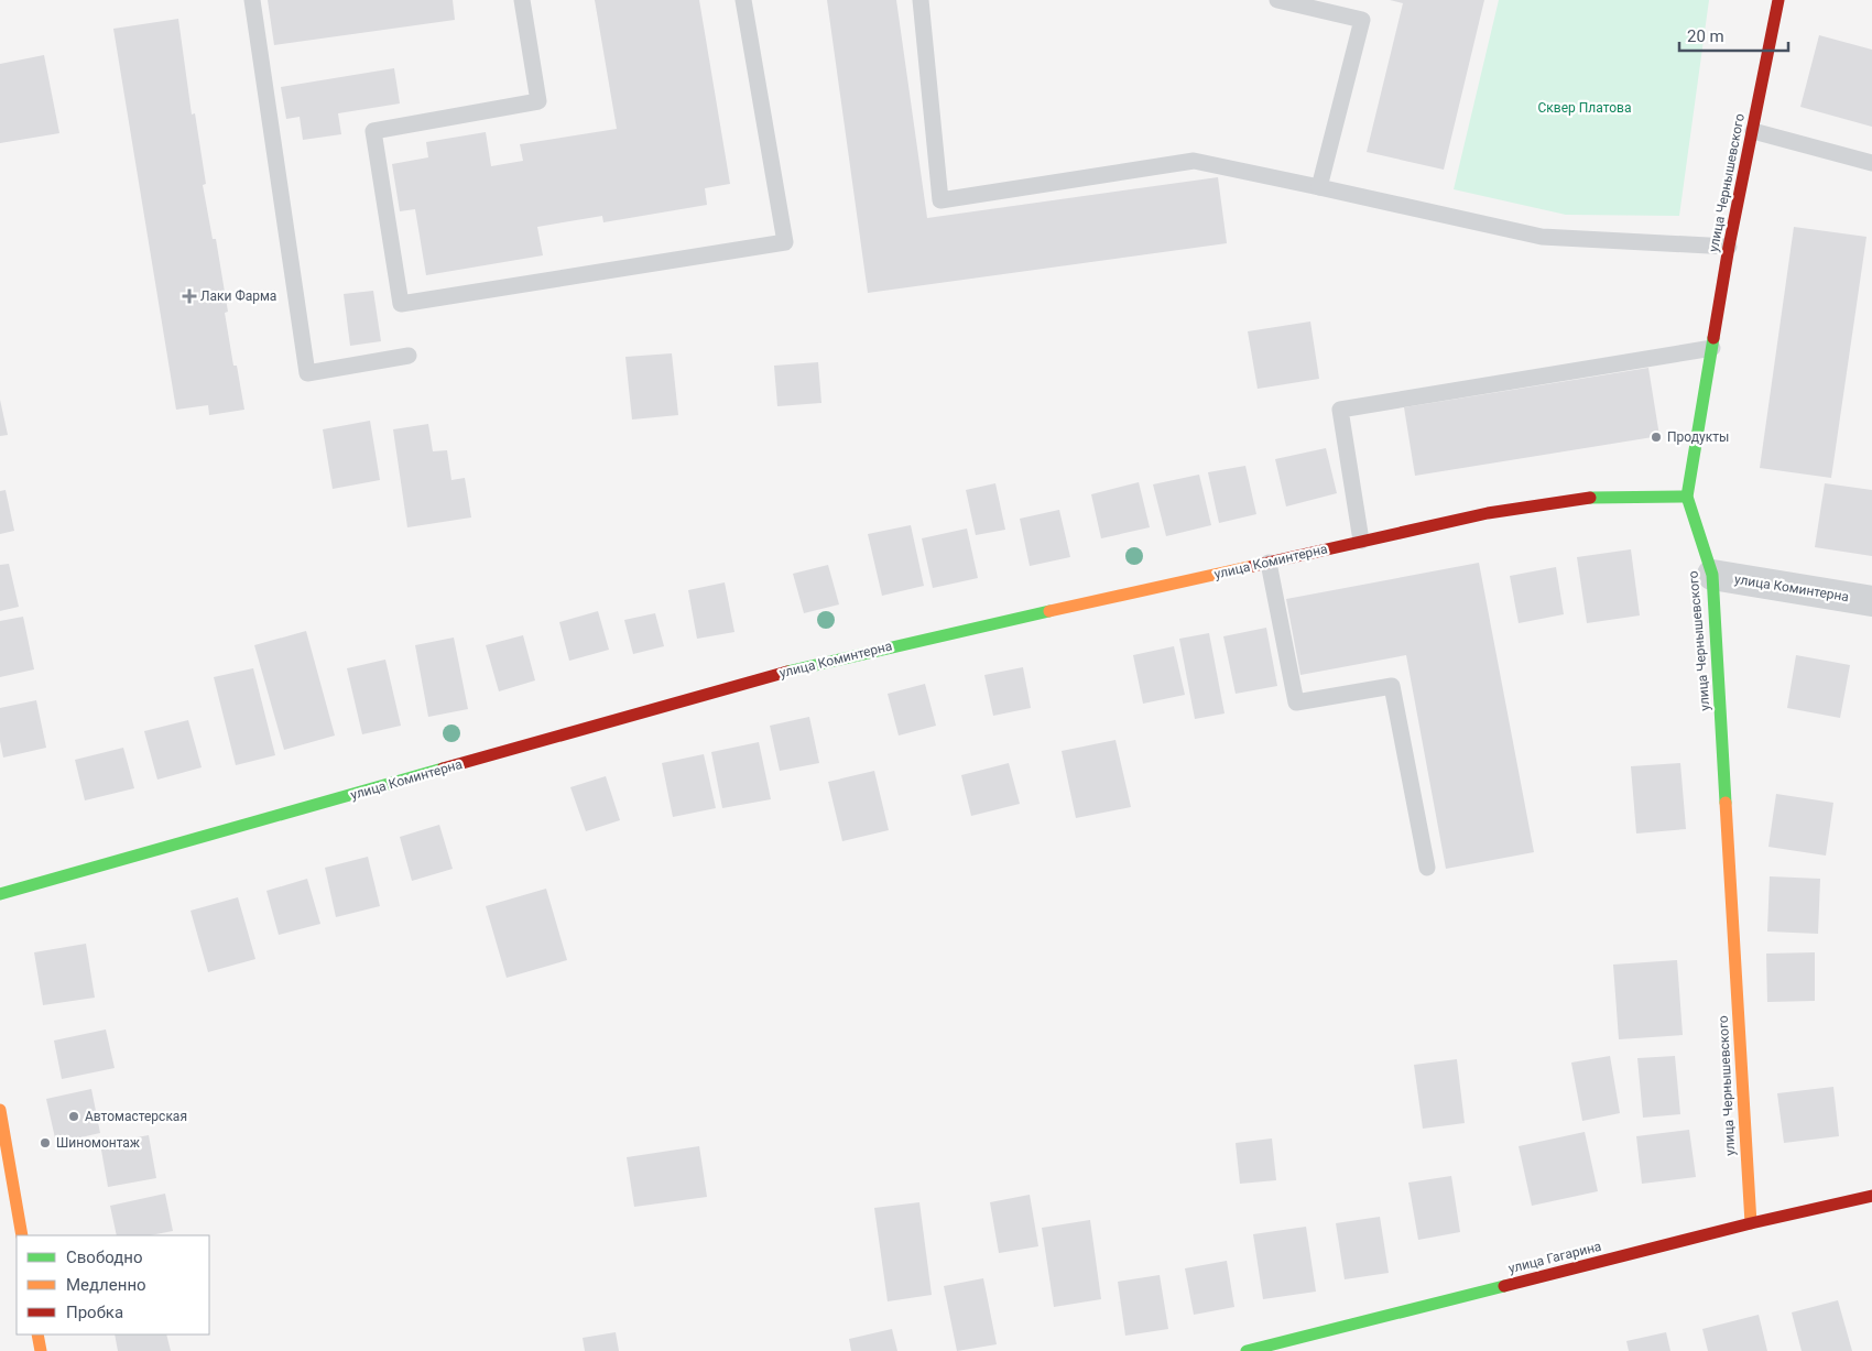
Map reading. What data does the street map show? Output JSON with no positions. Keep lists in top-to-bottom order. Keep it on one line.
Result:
{"streets":{"street":["улица Чернышевского","улица Коминтерна","улица Гагарина"]},"crossings":[["улица Чернышевского","улица Коминтерна"],["улица Чернышевского","улица Гагарина"]],"parks":["Сквер Платова"],"places":{"health":["Лаки Фарма"],"other":["Продукты","Автомастерская","Шиномонтаж"]},"legend":["Свободно","Медленно","Пробка"],"scale_bar":"20 m"}
